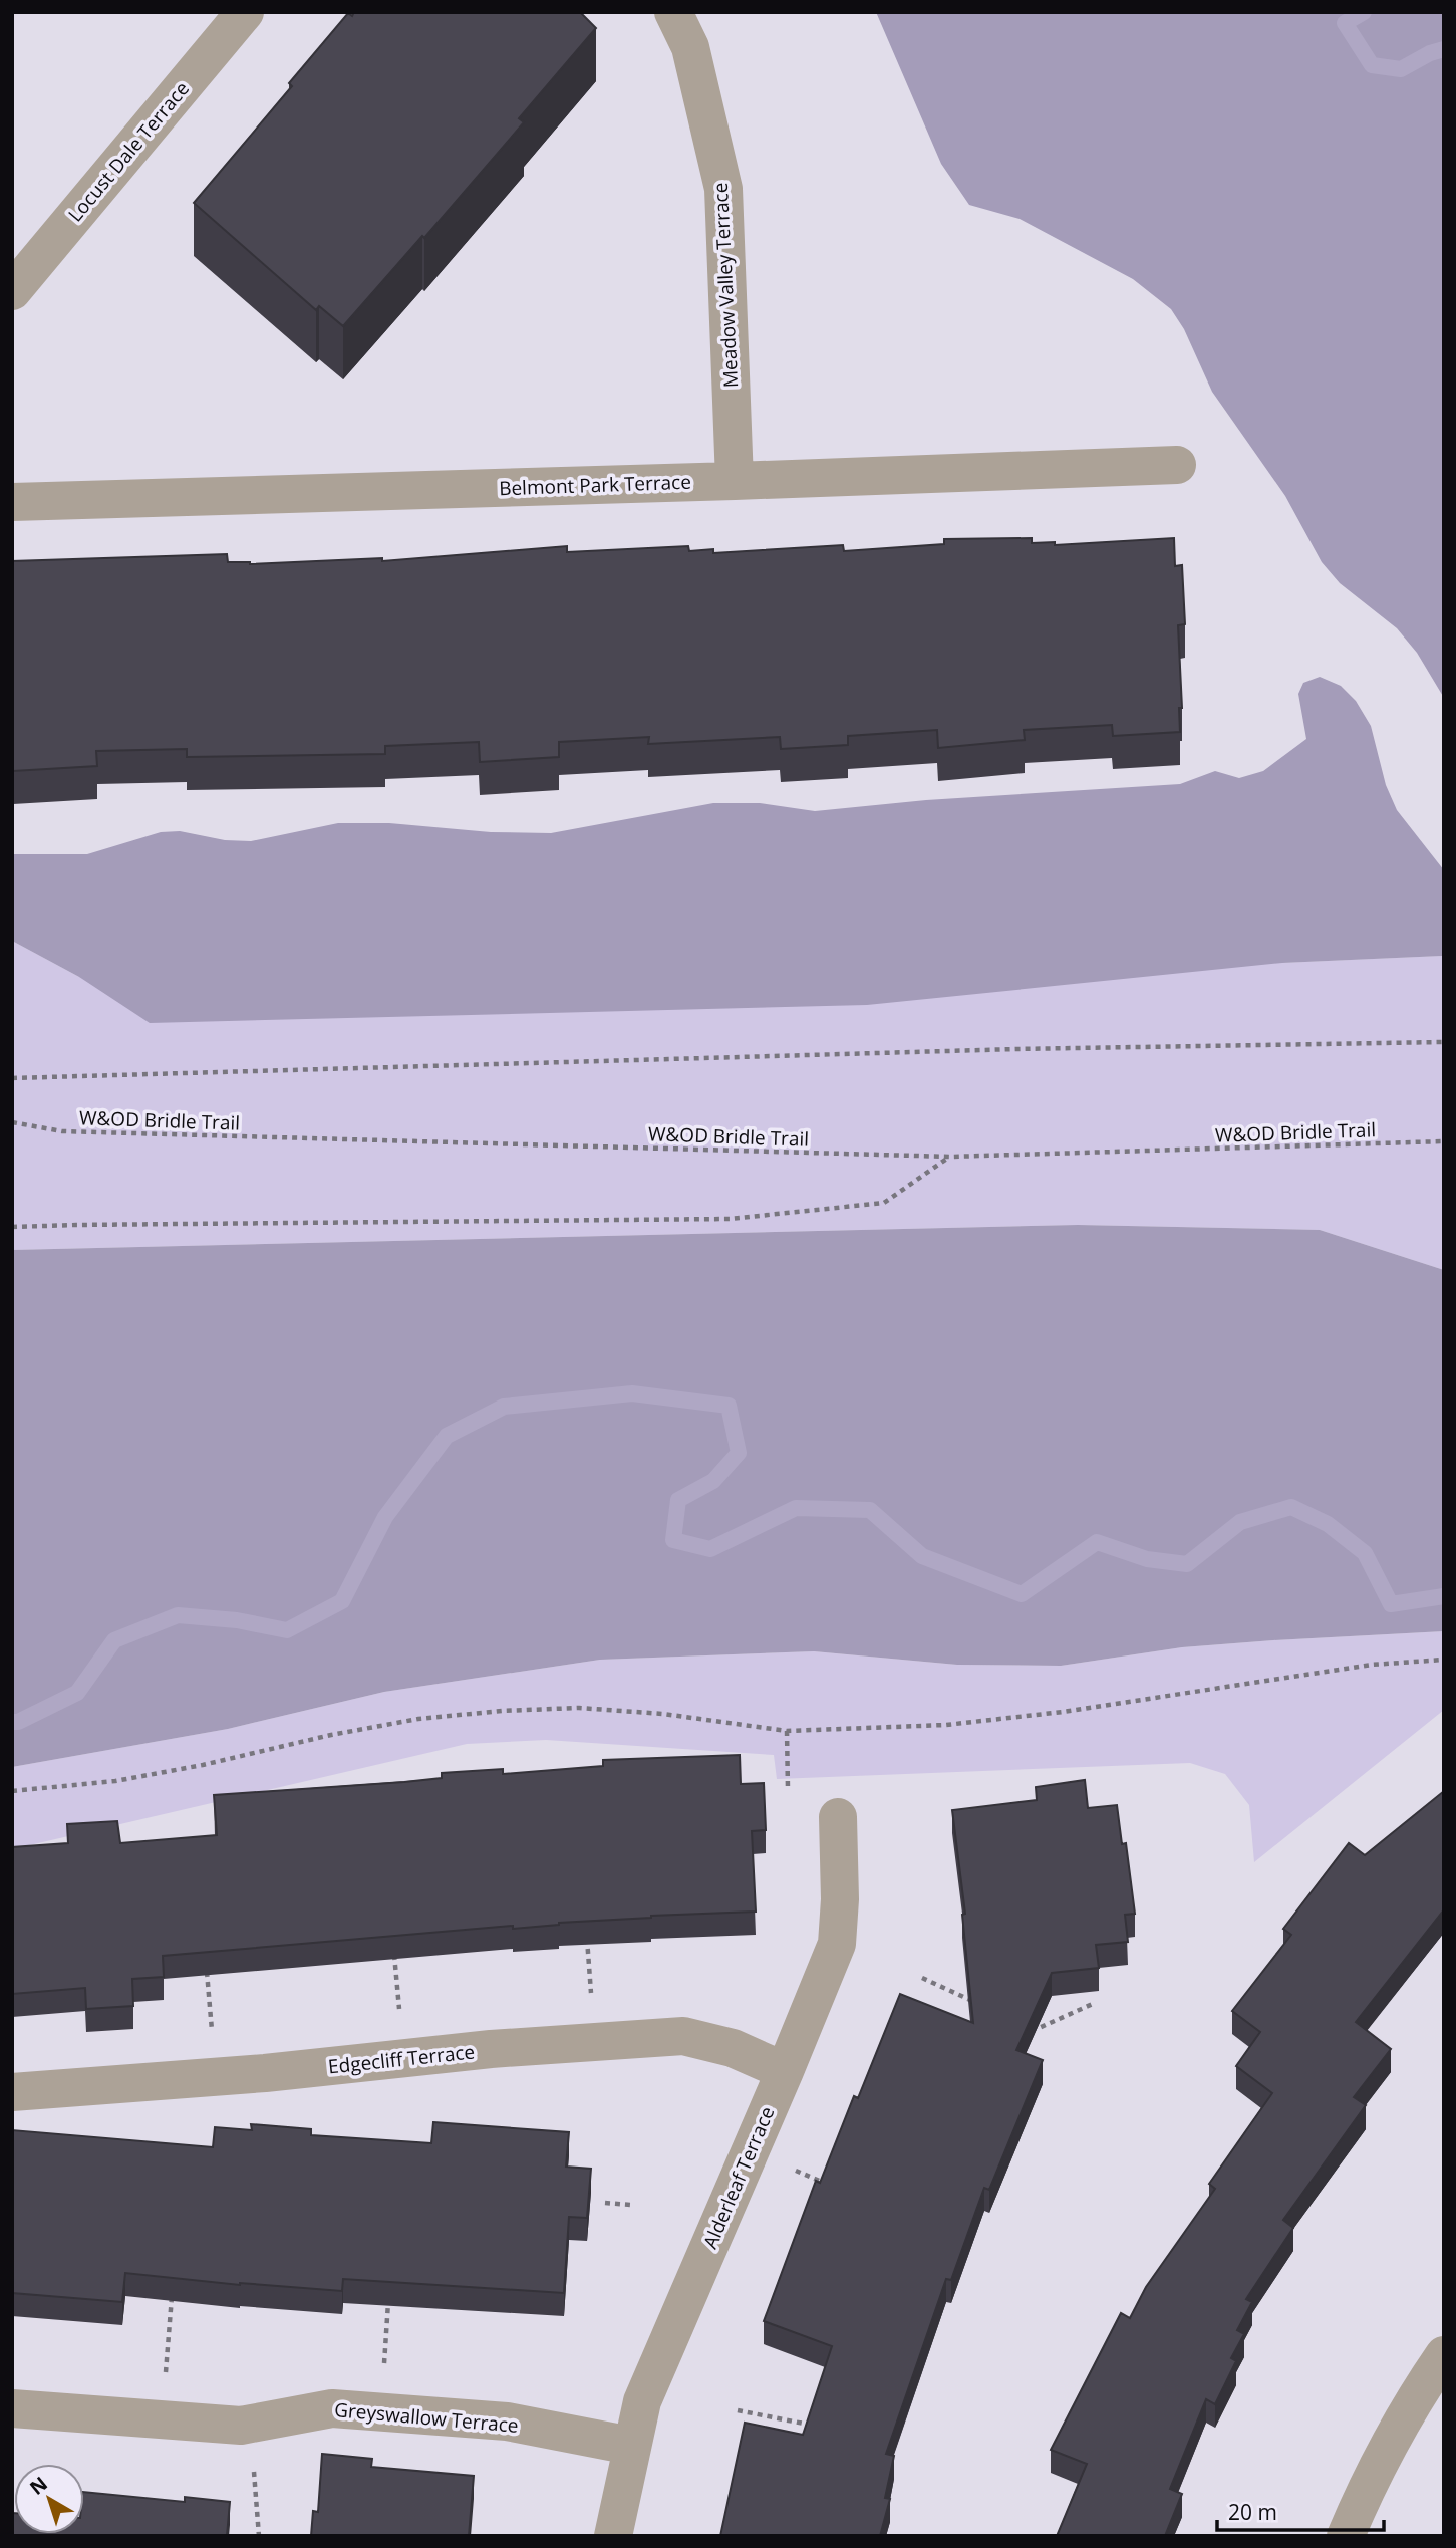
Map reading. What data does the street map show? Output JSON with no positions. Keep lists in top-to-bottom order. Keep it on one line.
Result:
{"streets":{"street":["Locust Dale Terrace","Meadow Valley Terrace","Belmont Park Terrace","Edgecliff Terrace","Alderleaf Terrace","Greyswallow Terrace"],"path":["W&OD Bridle Trail"]},"crossings":[["Meadow Valley Terrace","Belmont Park Terrace"],["Edgecliff Terrace","Alderleaf Terrace"],["Alderleaf Terrace","Greyswallow Terrace"]],"scale_bar":"20 m","north":"top left"}
